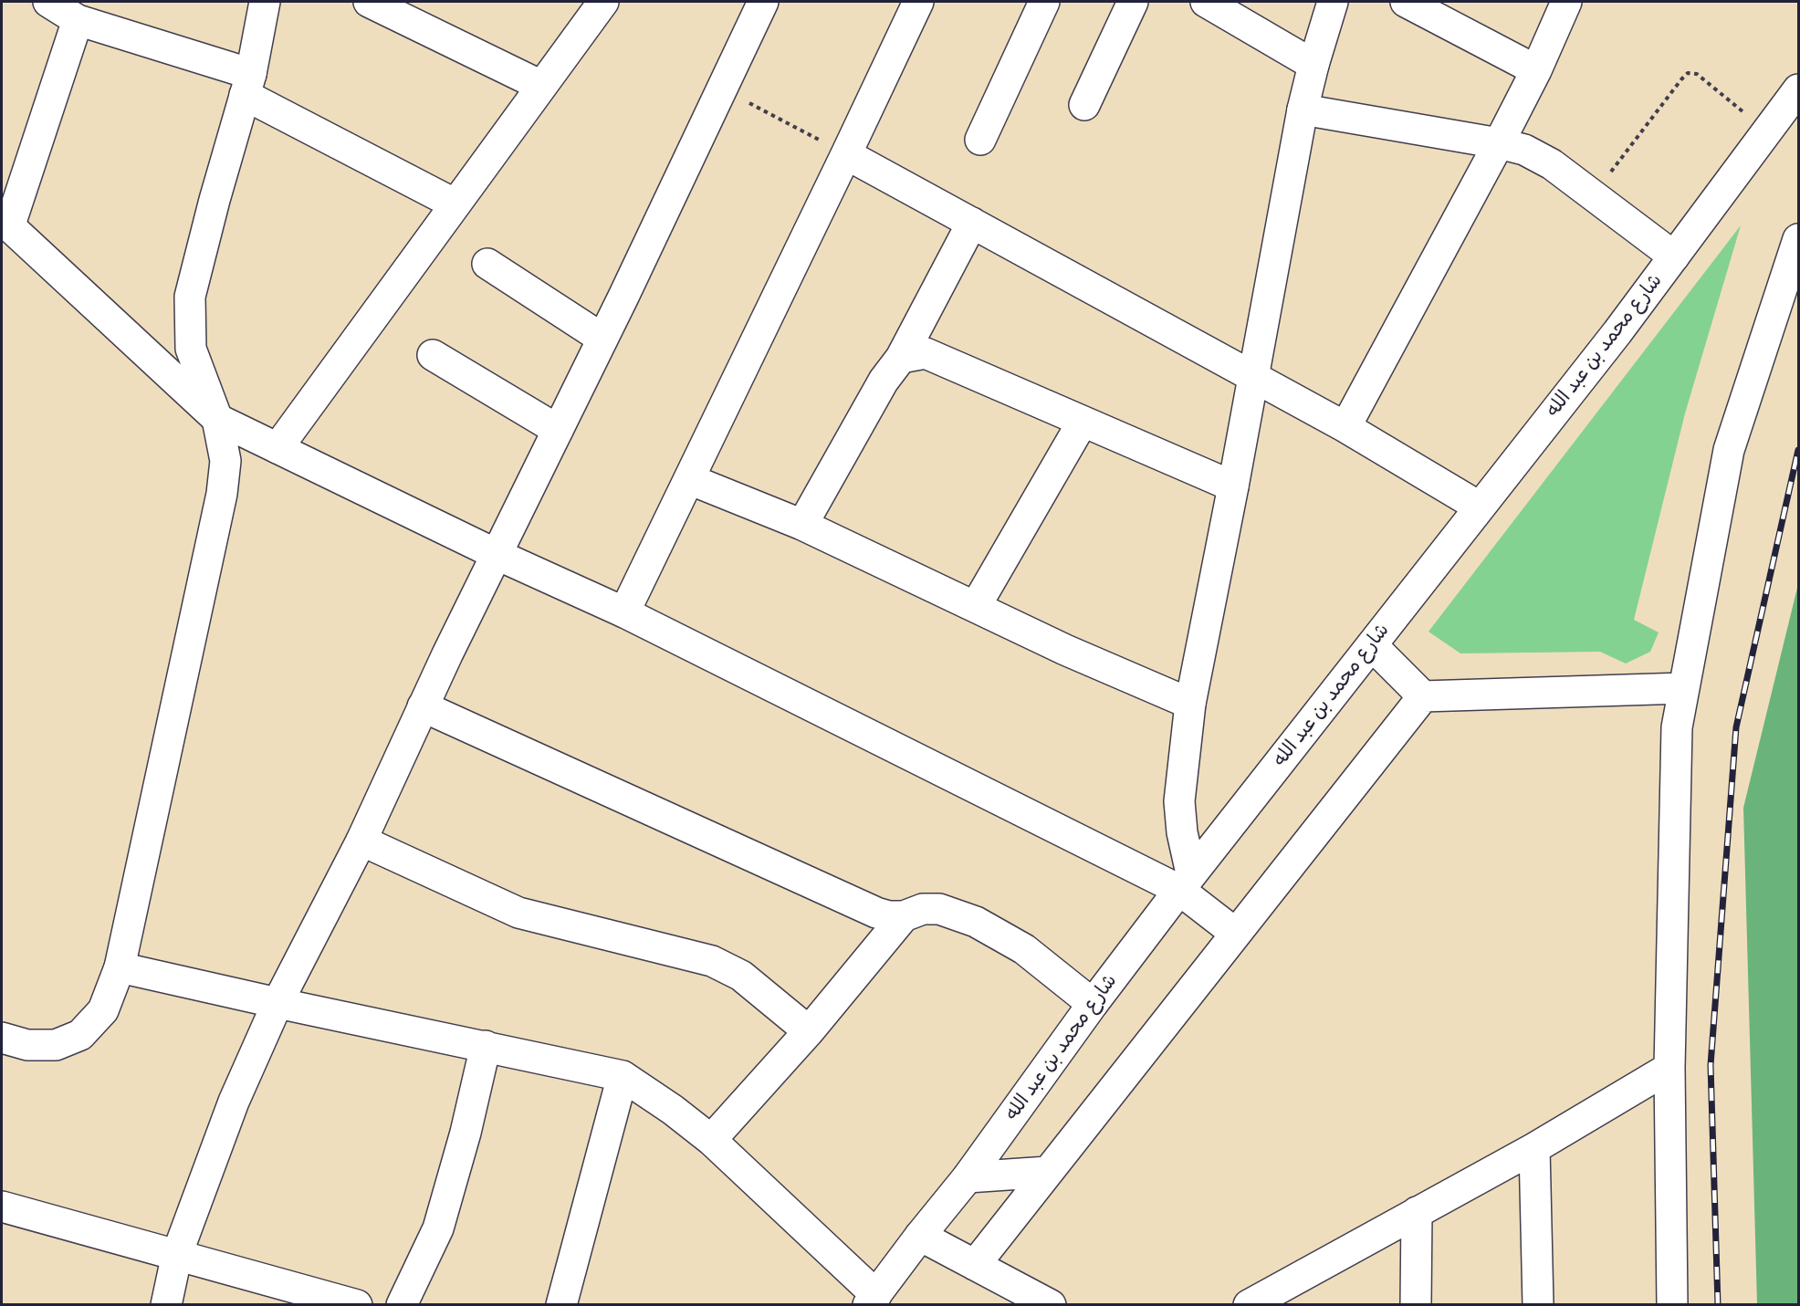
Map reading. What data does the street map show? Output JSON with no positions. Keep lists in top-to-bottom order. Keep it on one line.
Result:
{"streets":{"street":["شارع محمد بن عبد الله"]}}
